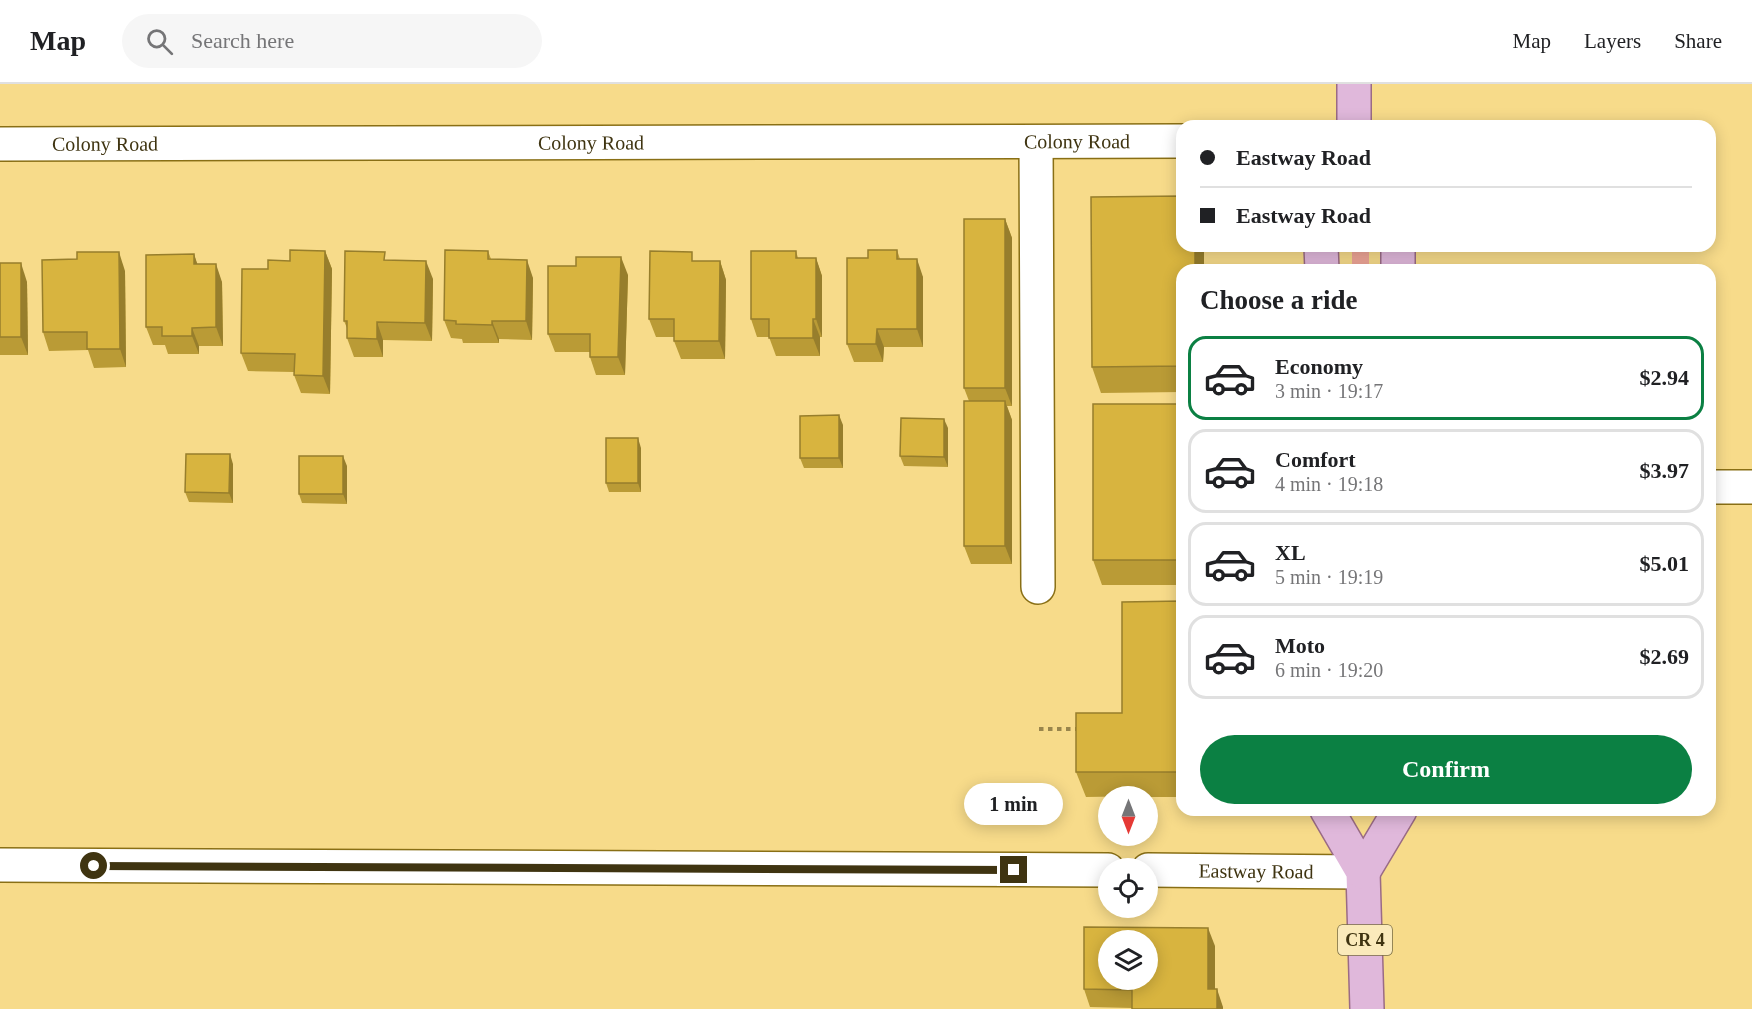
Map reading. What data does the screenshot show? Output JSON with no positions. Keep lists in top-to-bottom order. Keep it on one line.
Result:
{"streets":{"main road":["CR 4"],"street":["Colony Road","Eastway Road"]},"crossings":[["Eastway Road","CR 4"]],"north":"bottom","page":{"header":"Map","search":"Search here","nav":["Map","Layers","Share"],"banner":["Eastway Road","Eastway Road"],"heading":"Choose a ride","list":[{"name":"Economy","note":"3 min · 19:17","value":"$2.94"},{"name":"Comfort","note":"4 min · 19:18","value":"$3.97"},{"name":"XL","note":"5 min · 19:19","value":"$5.01"},{"name":"Moto","note":"6 min · 19:20","value":"$2.69"}],"buttons":"Confirm","bubble":"1 min"}}
